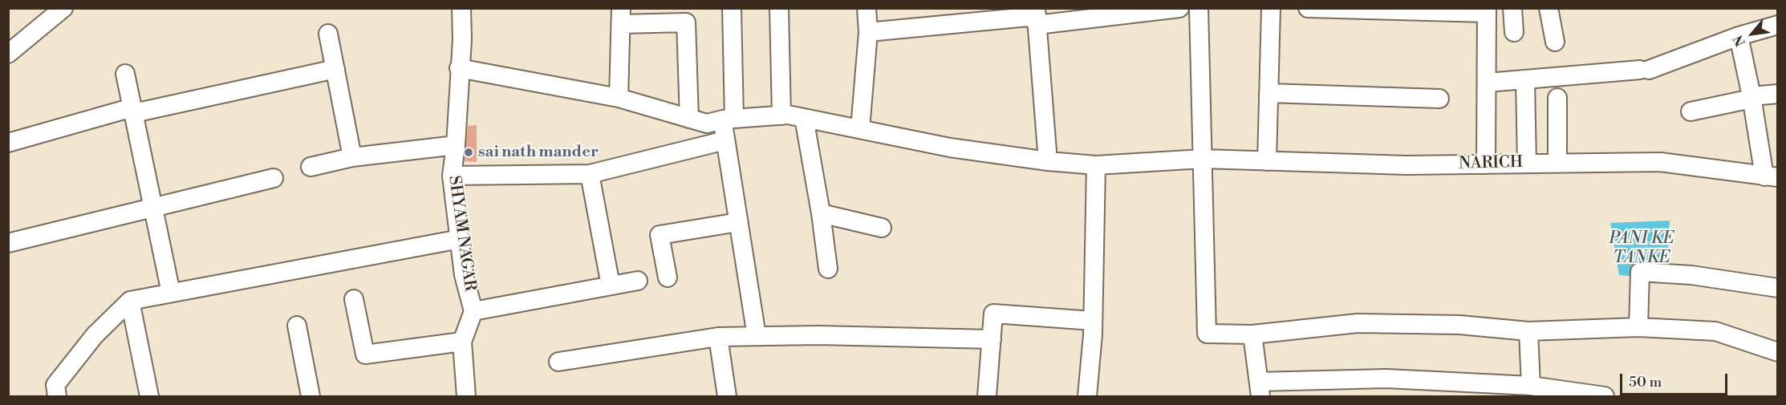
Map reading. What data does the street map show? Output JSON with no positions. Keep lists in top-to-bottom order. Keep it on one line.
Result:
{"streets":{"street":["NARICH","SHYAM NAGAR"]},"crossings":[["NARICH","SHYAM NAGAR"]],"water":["PANI KE TANKE"],"places":["sai nath mander"],"scale_bar":"50 m","north":"bottom left"}
